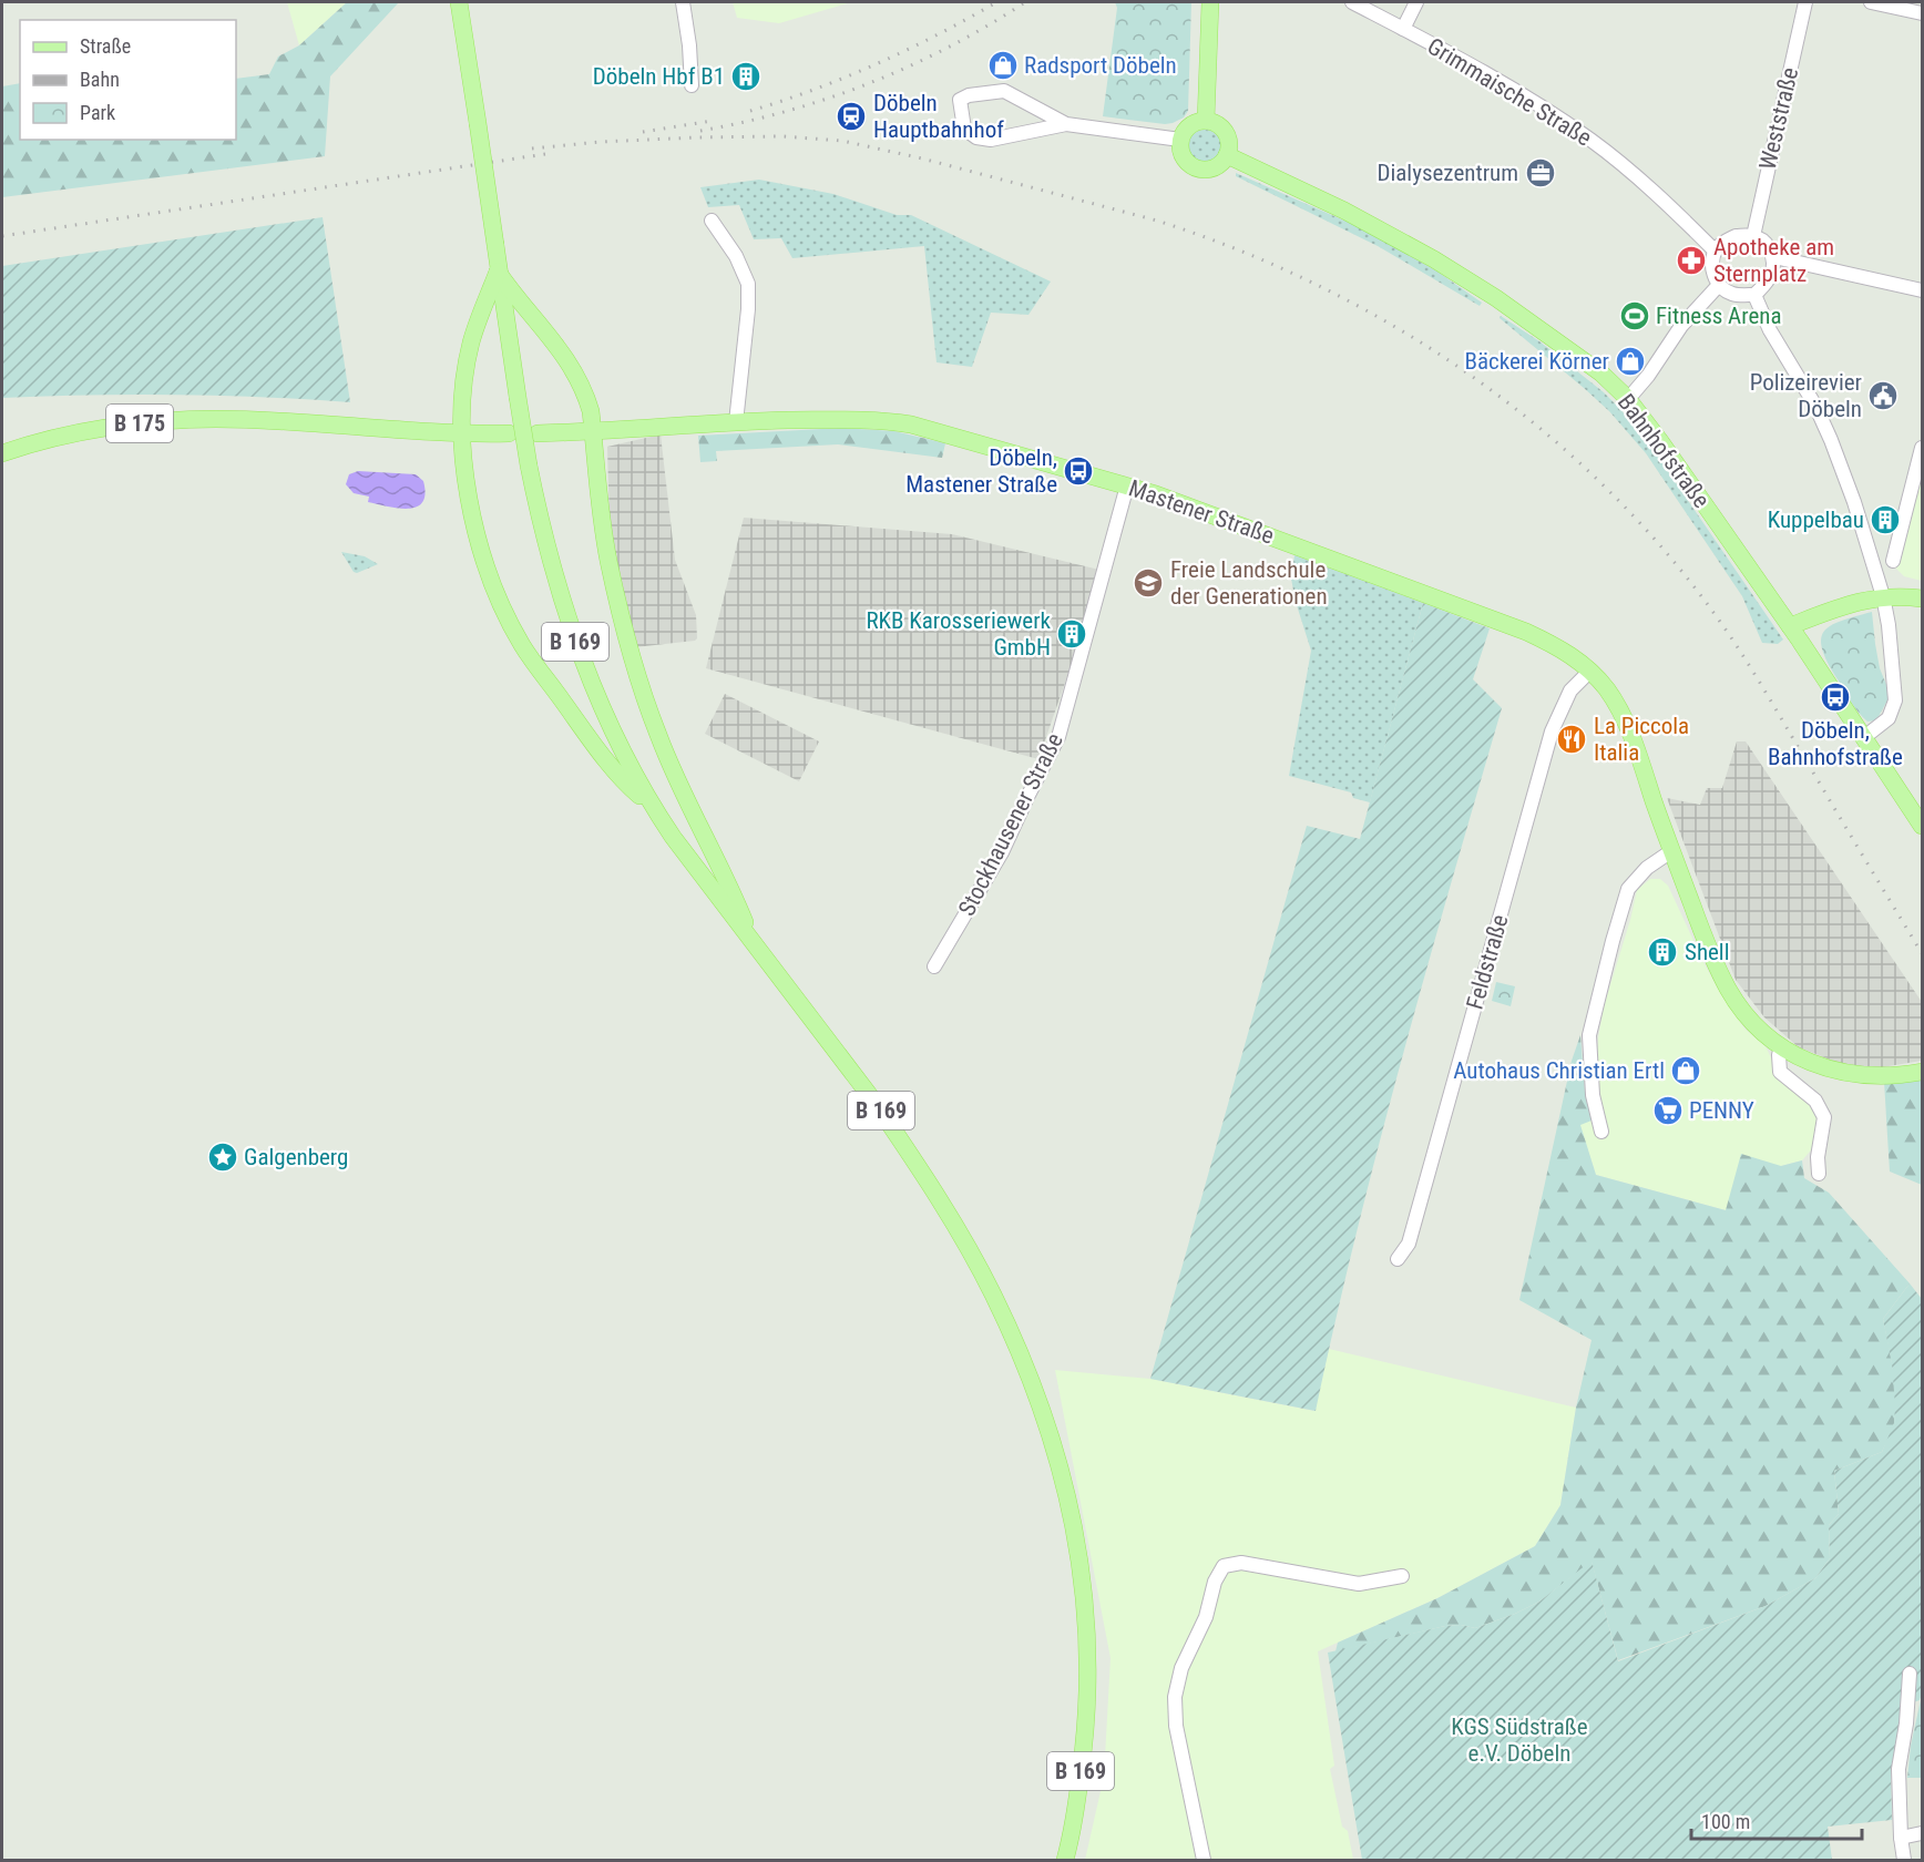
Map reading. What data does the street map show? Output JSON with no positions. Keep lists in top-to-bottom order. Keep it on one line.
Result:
{"streets":{"main road":["B 175","Bahnhofstraße","Mastener Straße","B 169"],"street":["Grimmaische Straße","Weststraße","Stockhausener Straße","Feldstraße"]},"crossings":[["Grimmaische Straße","Weststraße"],["Mastener Straße","Stockhausener Straße"],["Mastener Straße","Feldstraße"]],"parks":["KGS Südstraße e.V. Döbeln"],"places":{"shop":["Radsport Döbeln","Bäckerei Körner","Autohaus Christian Ertl"],"building":["Döbeln Hbf B1","Kuppelbau","RKB Karosseriewerk GmbH","Shell"],"station":["Döbeln Hauptbahnhof"],"office":["Dialysezentrum"],"pharmacy":["Apotheke am Sternplatz"],"sports":["Fitness Arena"],"public building":["Polizeirevier Döbeln"],"bus stop":["Döbeln, Mastener Straße","Döbeln, Bahnhofstraße"],"school or university":["Freie Landschule der Generationen"],"restaurant":["La Piccola Italia"],"supermarket":["PENNY"],"place":["Galgenberg"]},"legend":["Straße","Bahn","Park"],"scale_bar":"100 m"}
